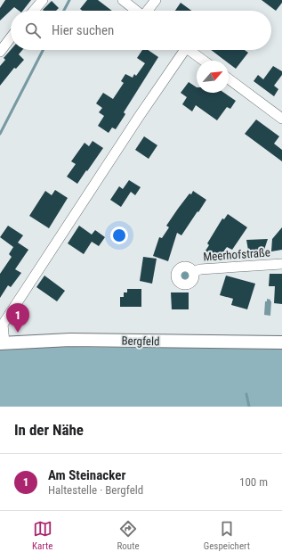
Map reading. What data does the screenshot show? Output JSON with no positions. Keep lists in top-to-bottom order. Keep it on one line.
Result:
{"streets":{"street":["Meerhofstraße","Bergfeld"]},"north":"top right","page":{"search":"Hier suchen","pins":"1","heading":"In der Nähe","list":[{"mark":"1","name":"Am Steinacker","note":"Haltestelle · Bergfeld","value":"100 m"}],"nav":["Karte","Route","Gespeichert"]}}
